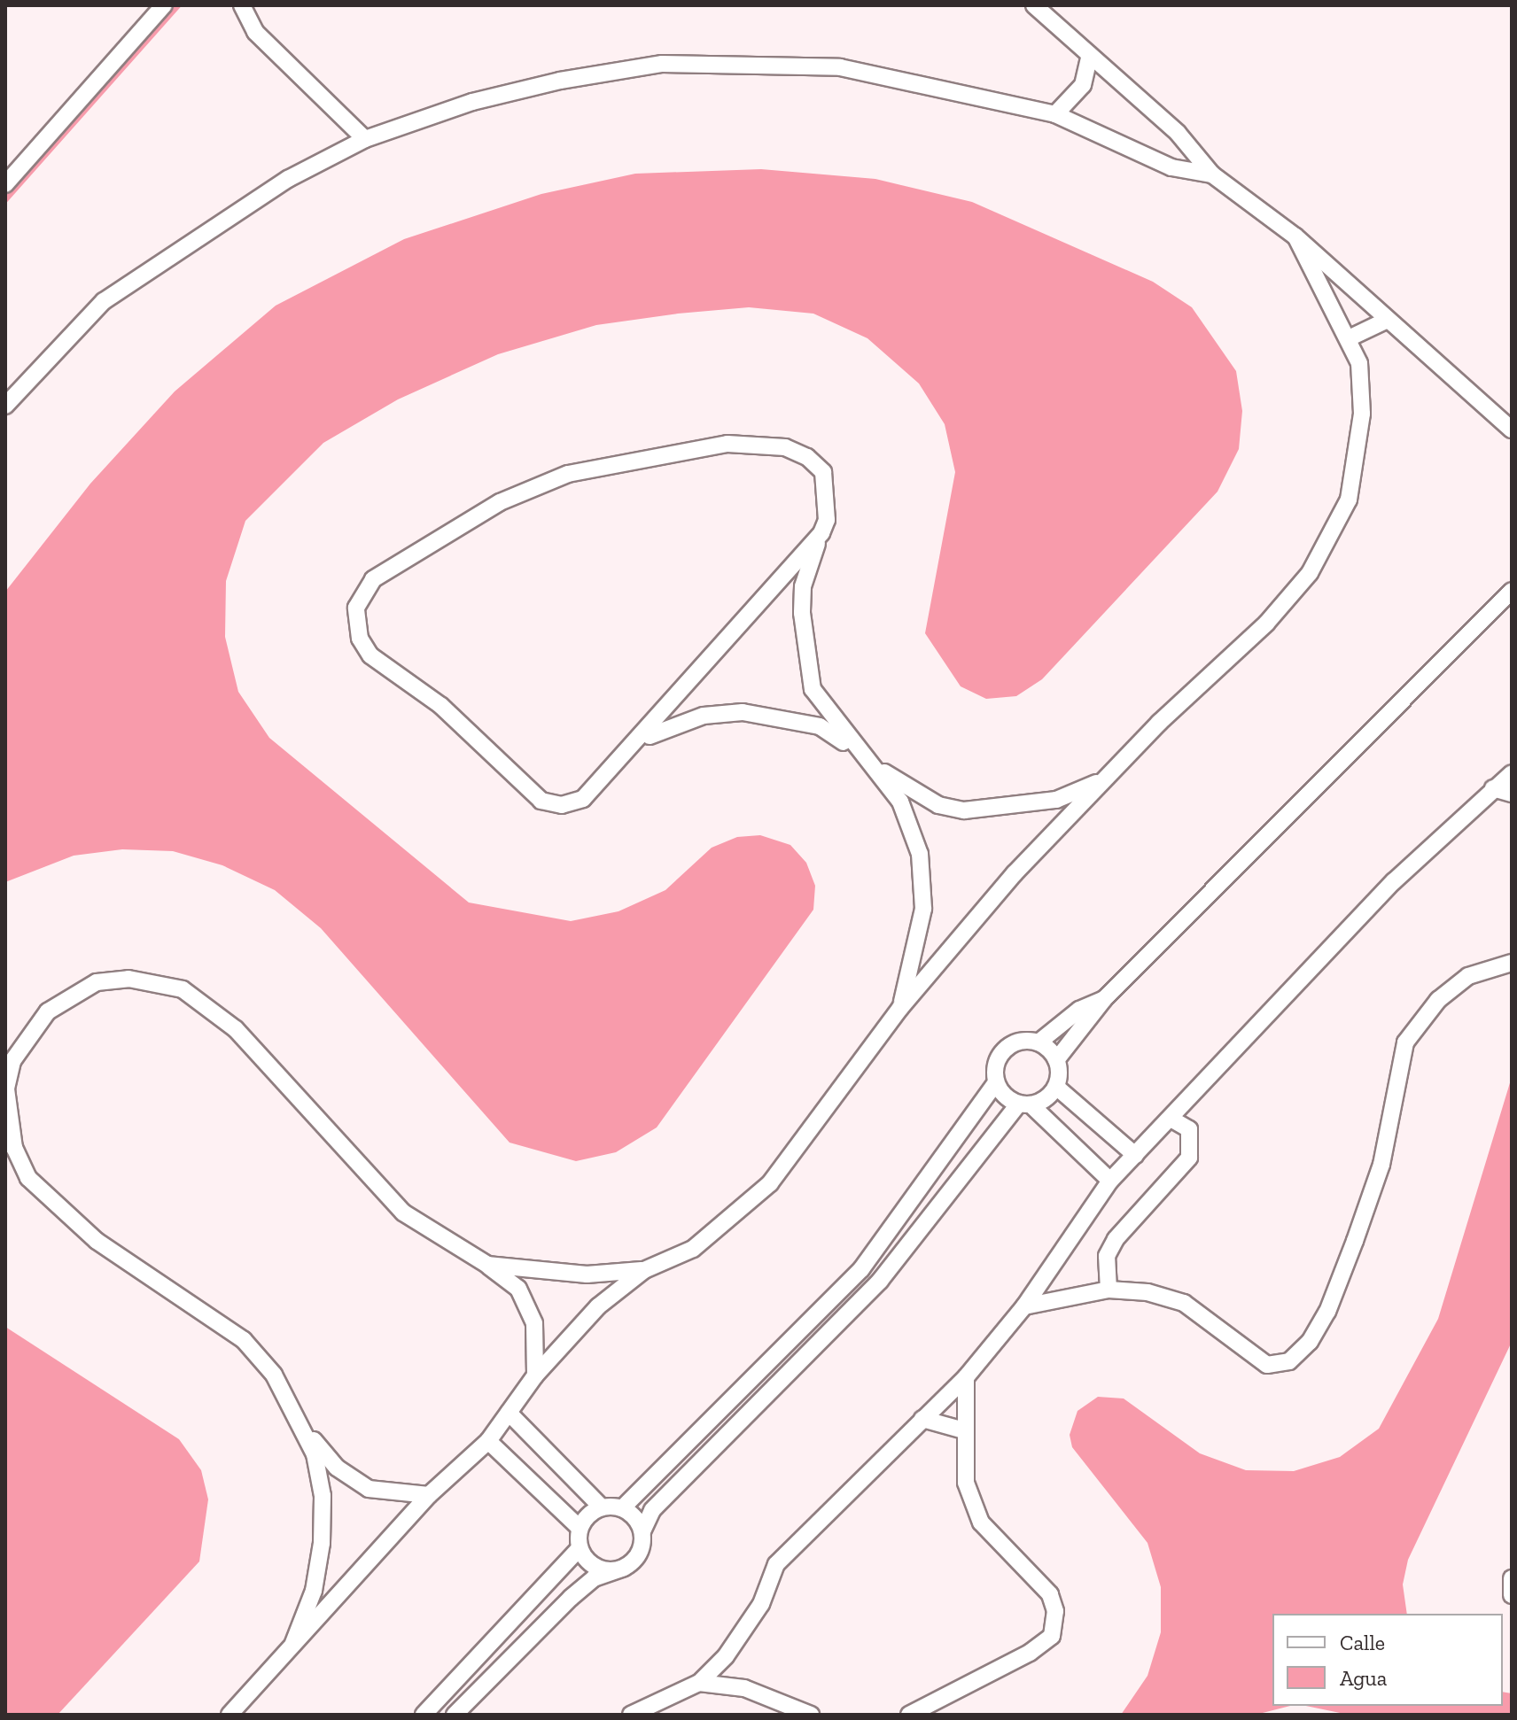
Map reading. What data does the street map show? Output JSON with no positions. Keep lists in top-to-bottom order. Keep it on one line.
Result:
{"legend":["Calle","Agua"]}
